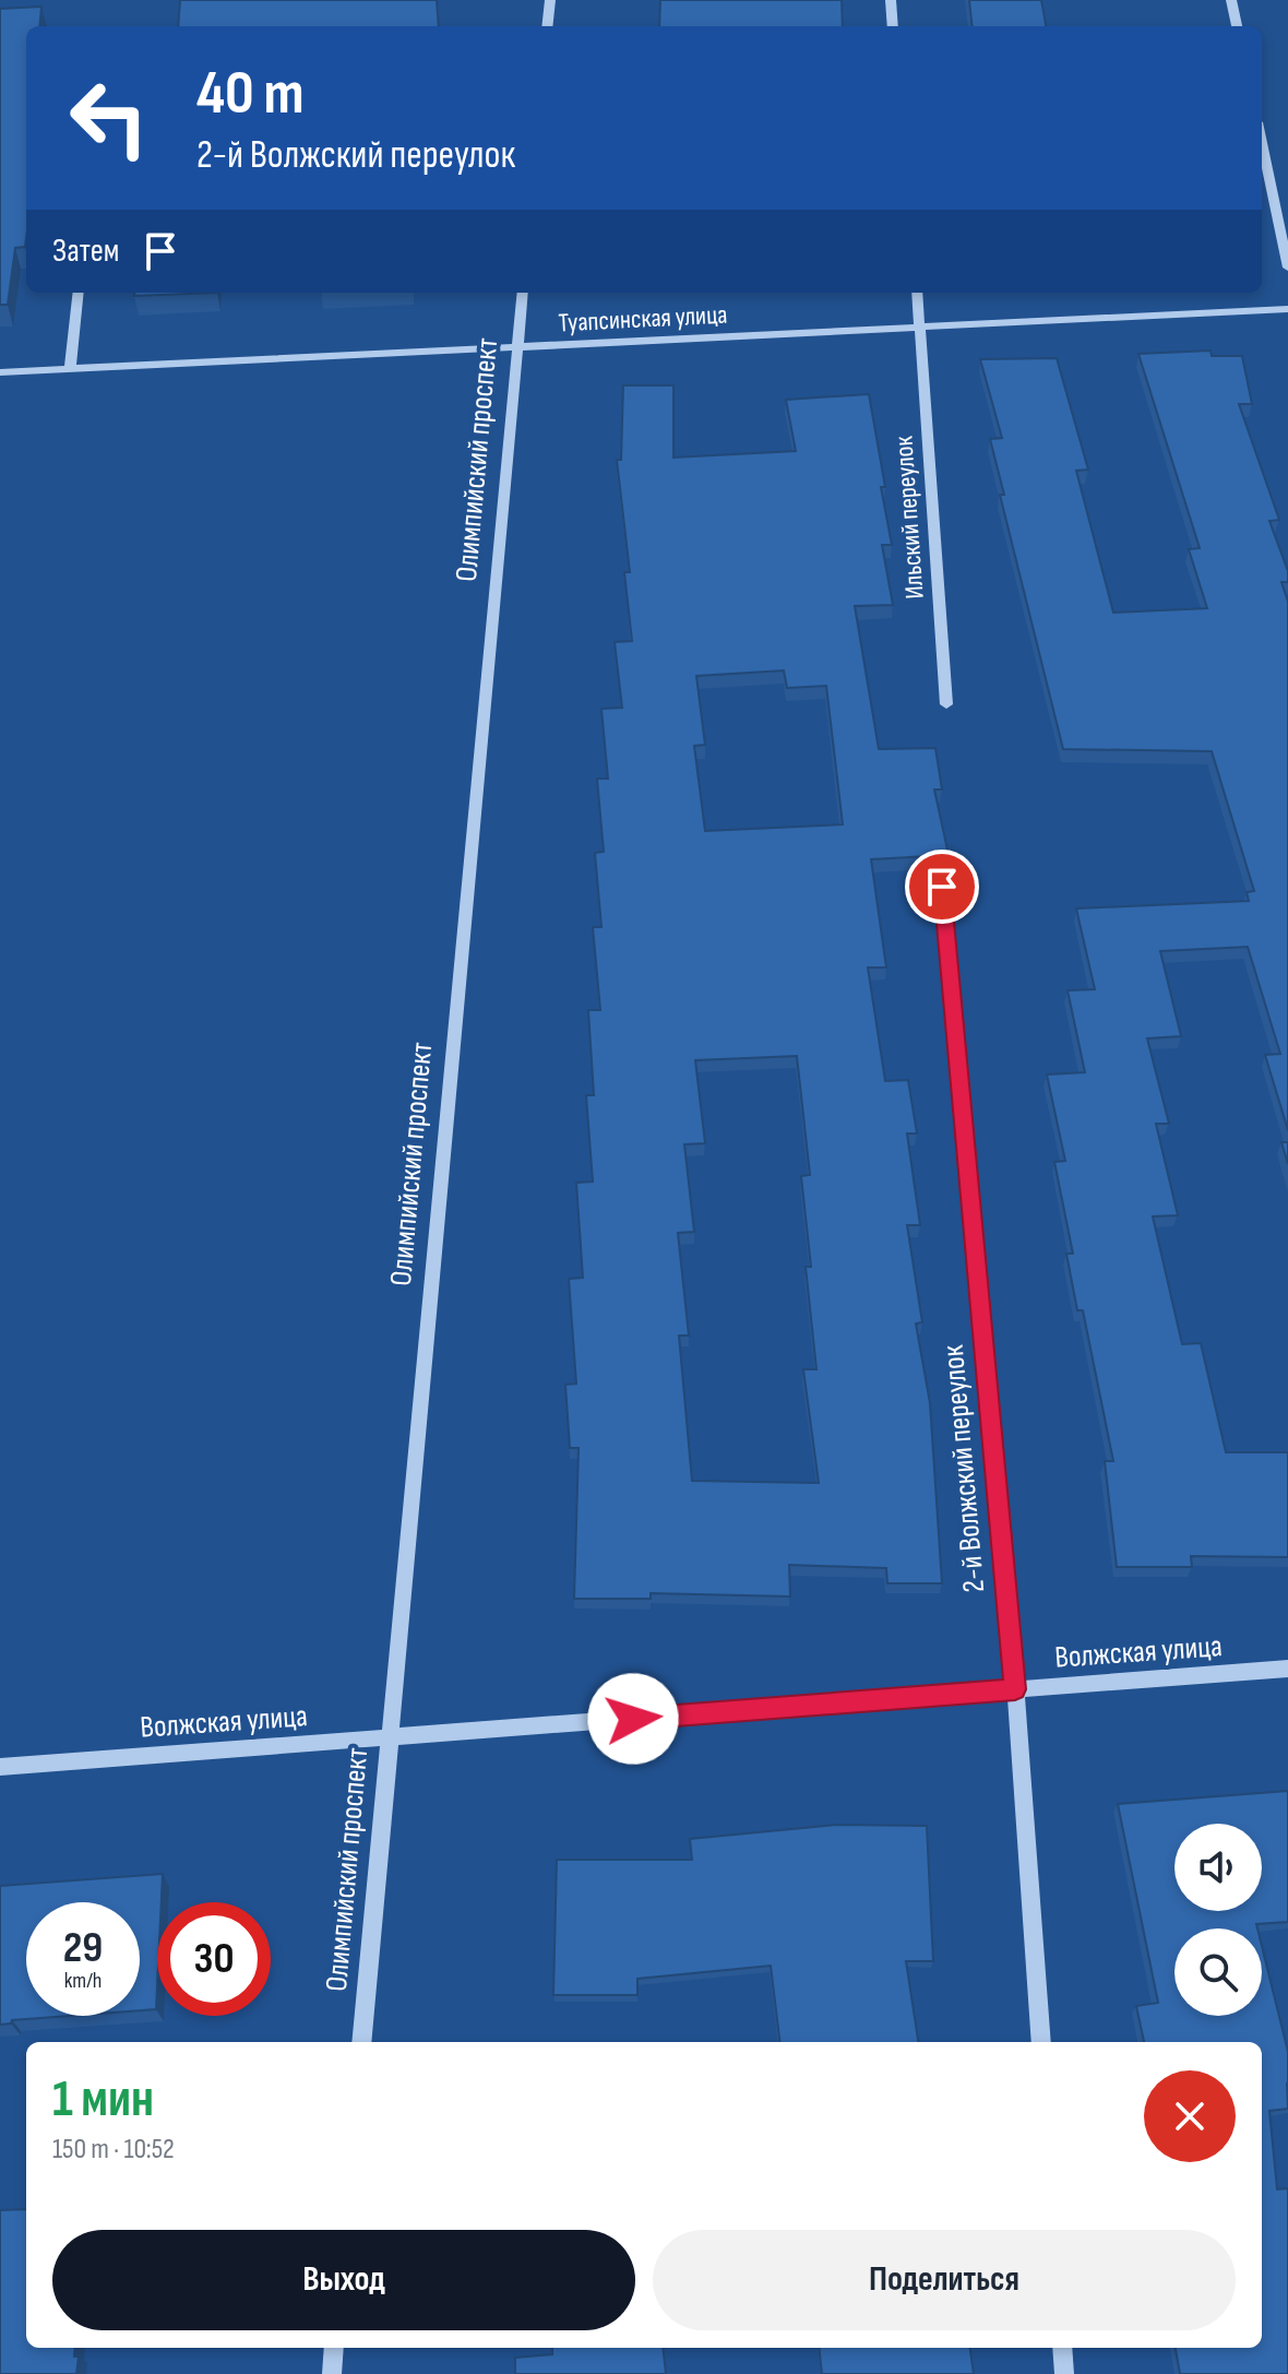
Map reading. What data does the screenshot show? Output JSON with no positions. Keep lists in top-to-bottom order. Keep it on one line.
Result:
{"streets":{"street":["Туапсинская улица","Олимпийский проспект","Ильский переулок","2-й Волжский переулок","Волжская улица"]},"crossings":[["Туапсинская улица","Олимпийский проспект"],["Туапсинская улица","Ильский переулок"],["Олимпийский проспект","Волжская улица"],["2-й Волжский переулок","Волжская улица"]],"page":{"turn":["40 m","2-й Волжский переулок"],"then":"Затем","speed":"29 km/h","limit":"30","heading":["1 мин","150 m · 10:52"],"buttons":["Выход","Поделиться"]}}
